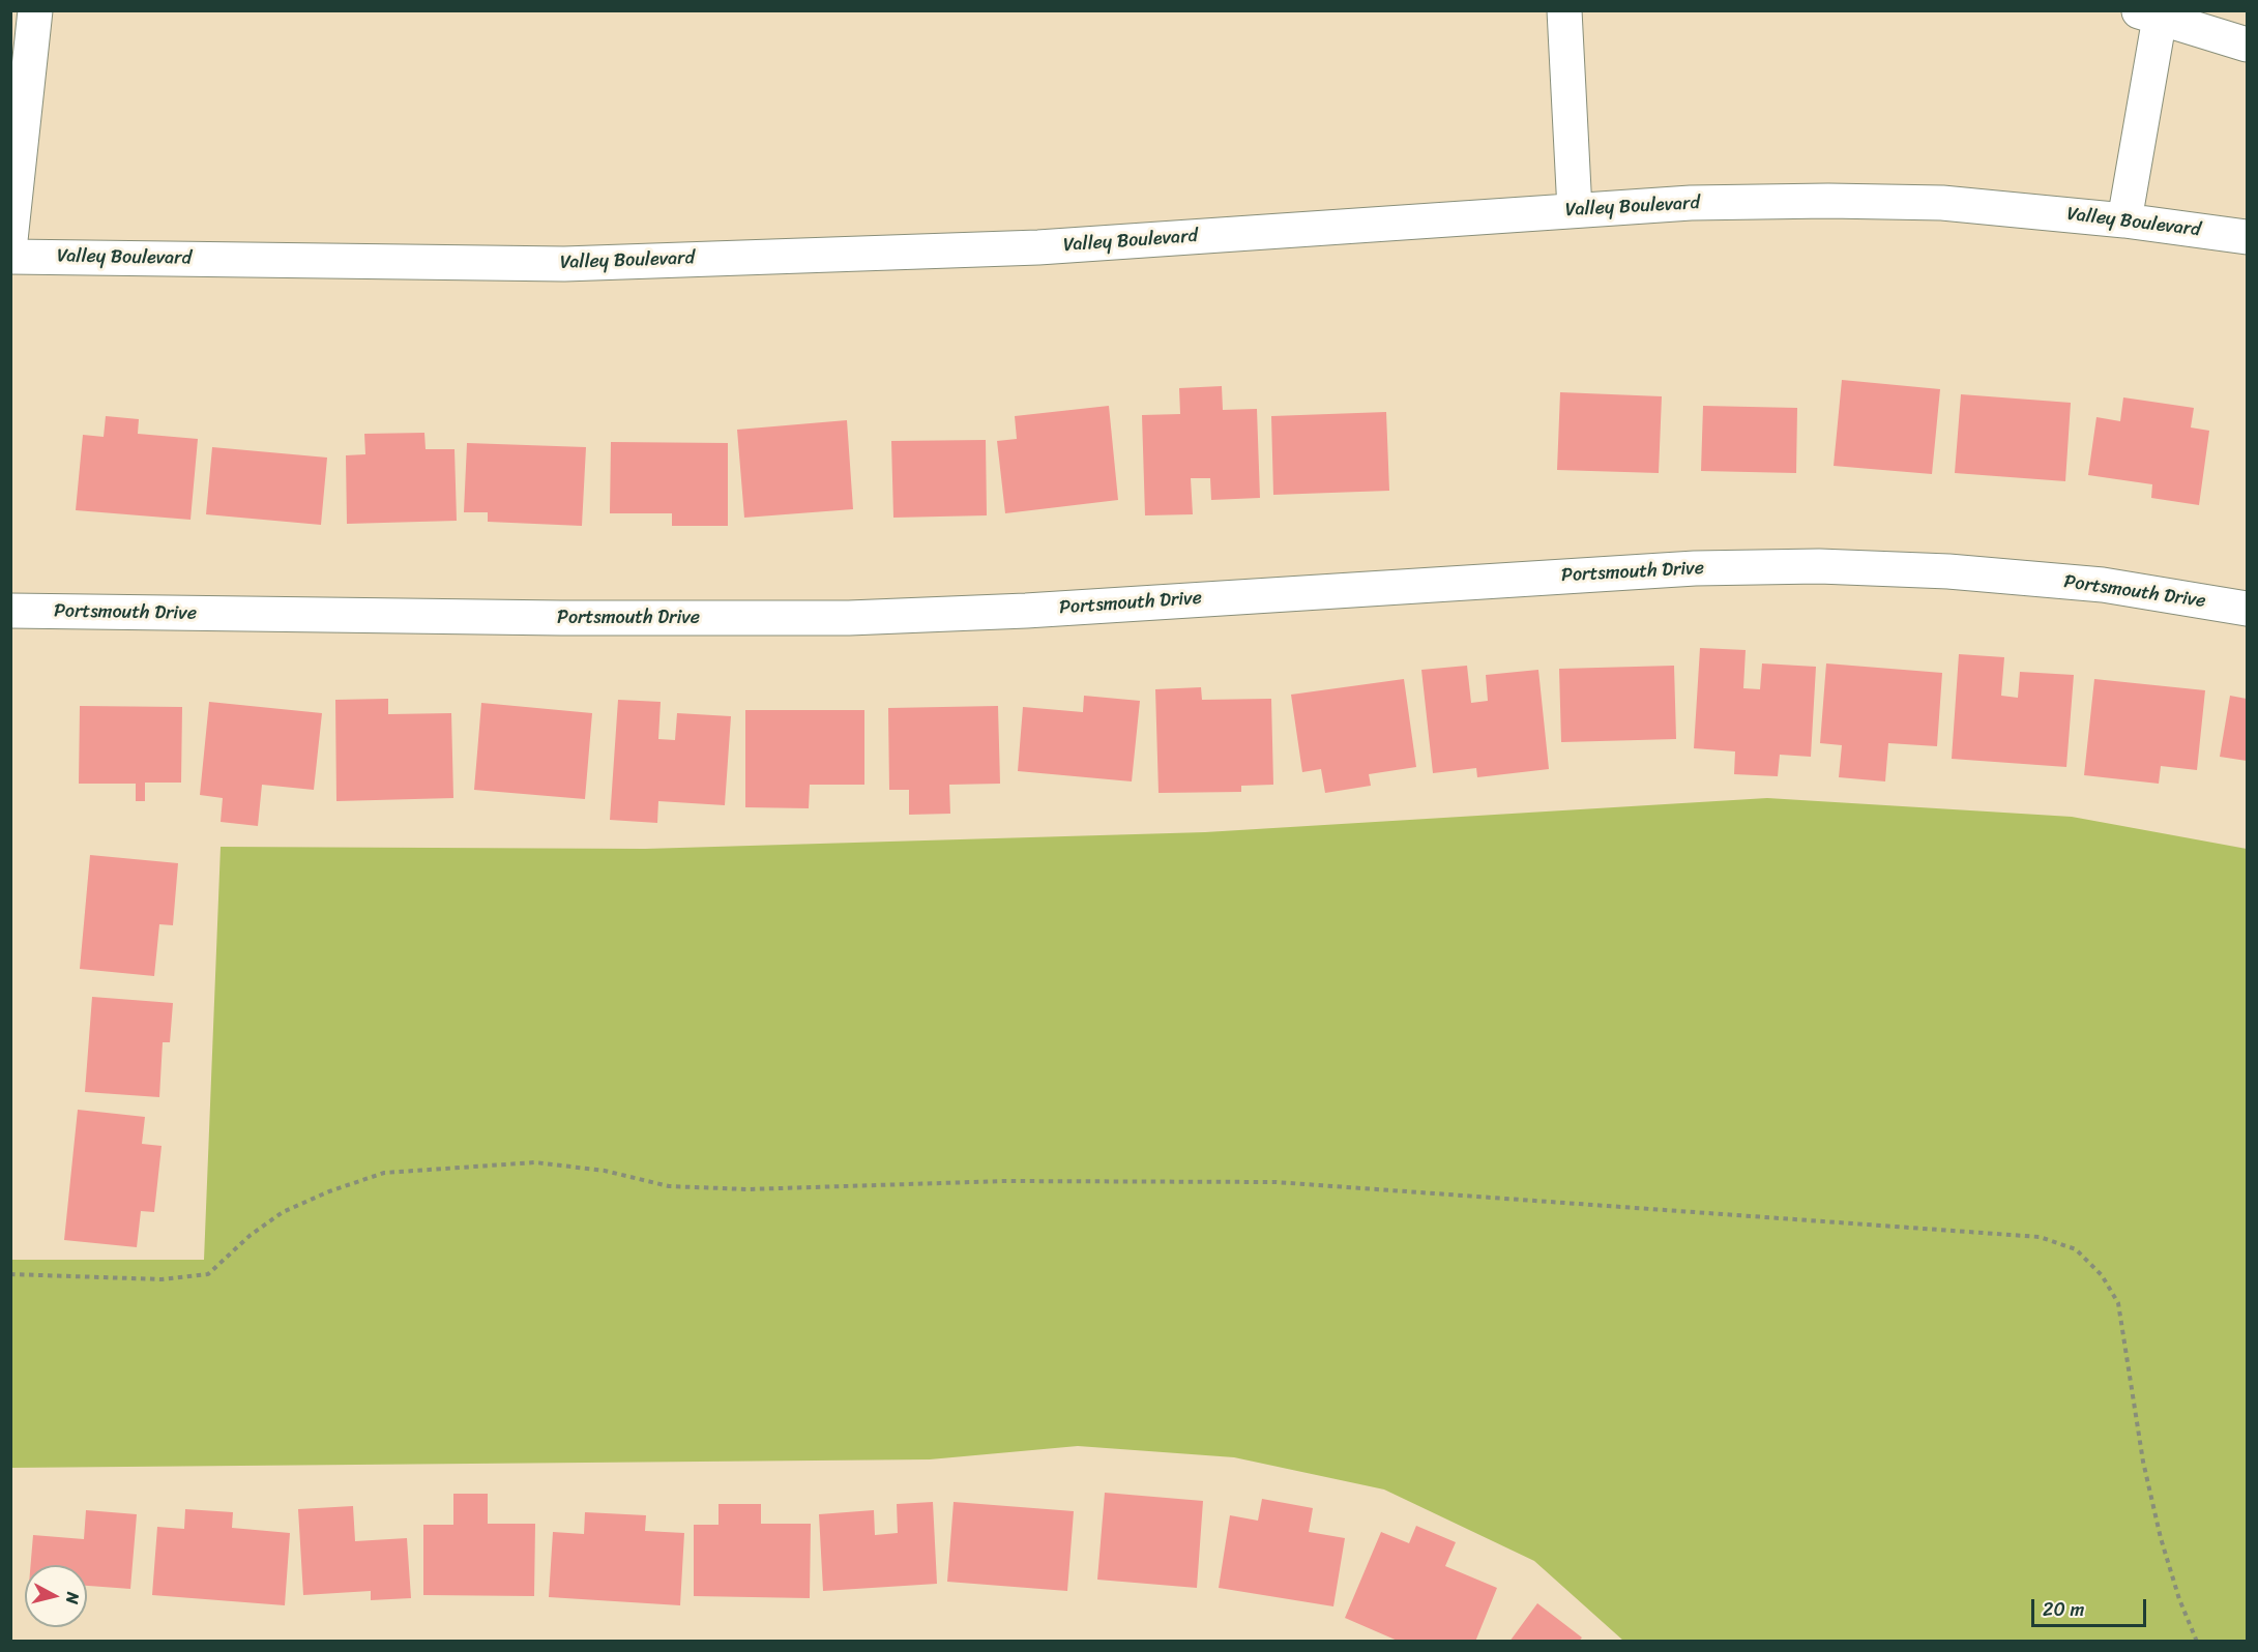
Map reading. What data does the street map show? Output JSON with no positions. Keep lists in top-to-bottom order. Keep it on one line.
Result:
{"streets":{"street":["Valley Boulevard","Portsmouth Drive"]},"scale_bar":"20 m","north":"right"}
